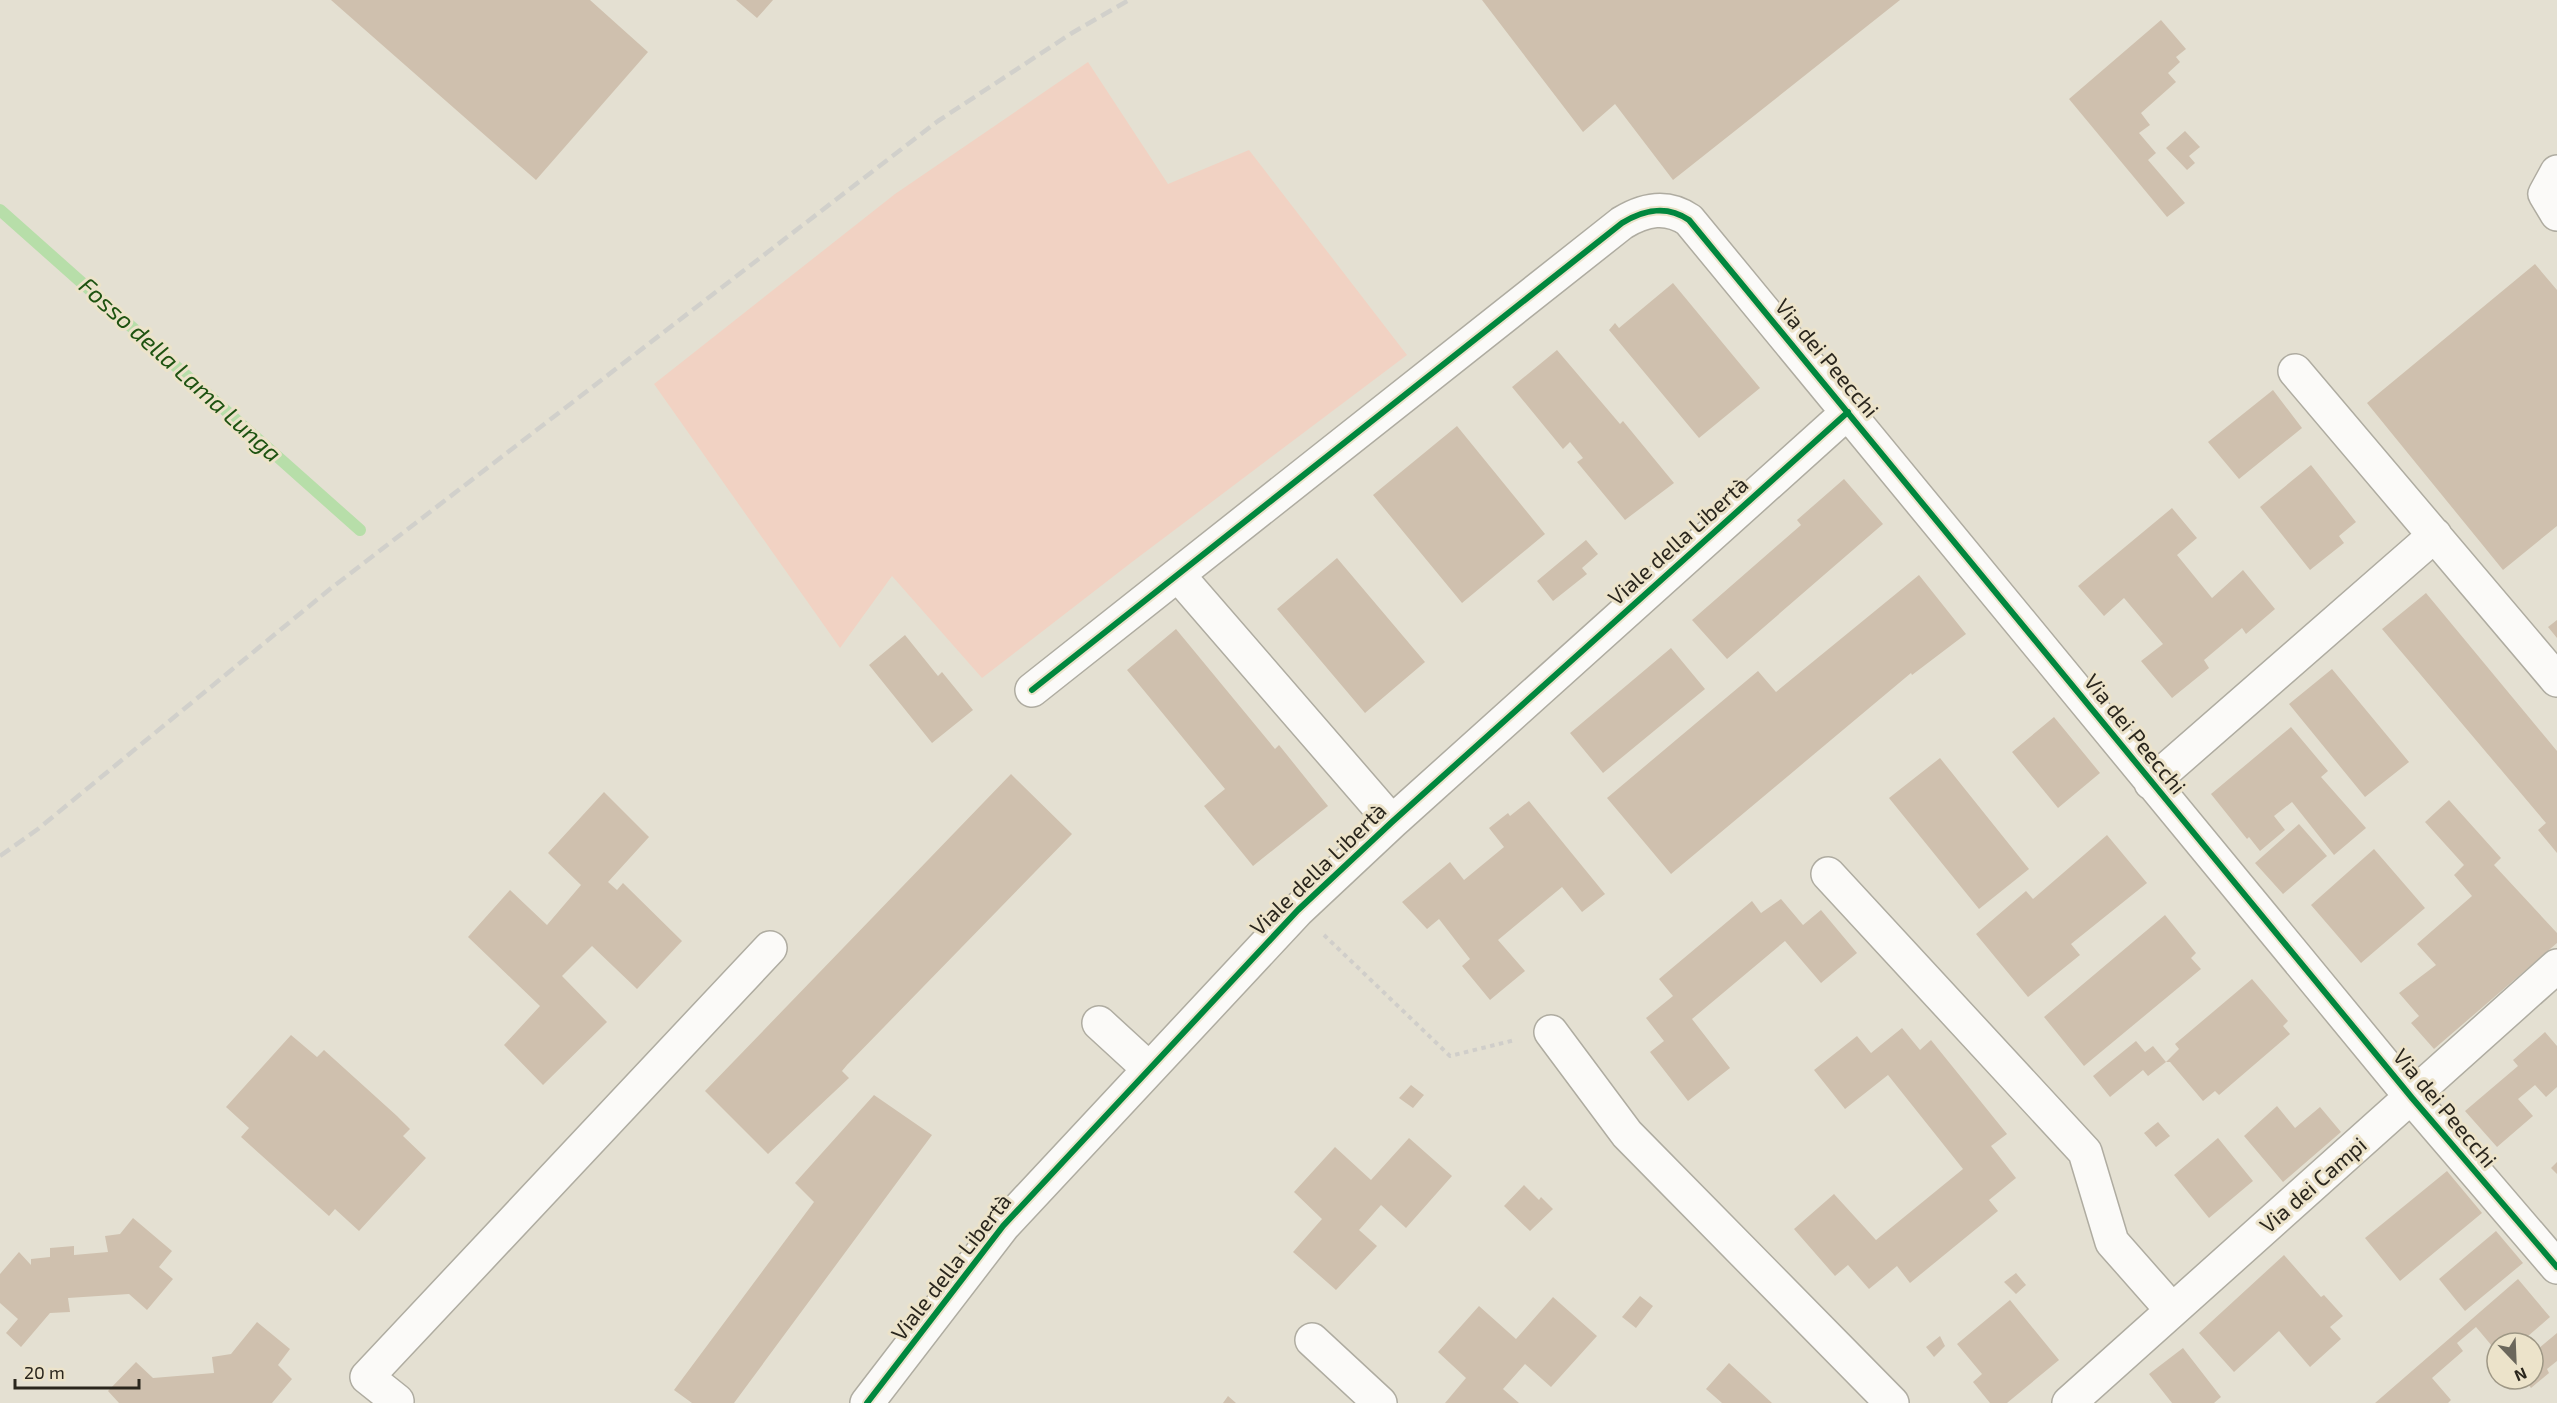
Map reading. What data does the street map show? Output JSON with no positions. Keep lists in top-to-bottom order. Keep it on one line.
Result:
{"streets":{"street":["Via dei Peecchi","Viale della Libertà","Via dei Campi"]},"crossings":[["Via dei Peecchi","Viale della Libertà"],["Via dei Peecchi","Via dei Campi"]],"water":["Fosso della Lama Lunga"],"scale_bar":"20 m","north":"bottom right"}
